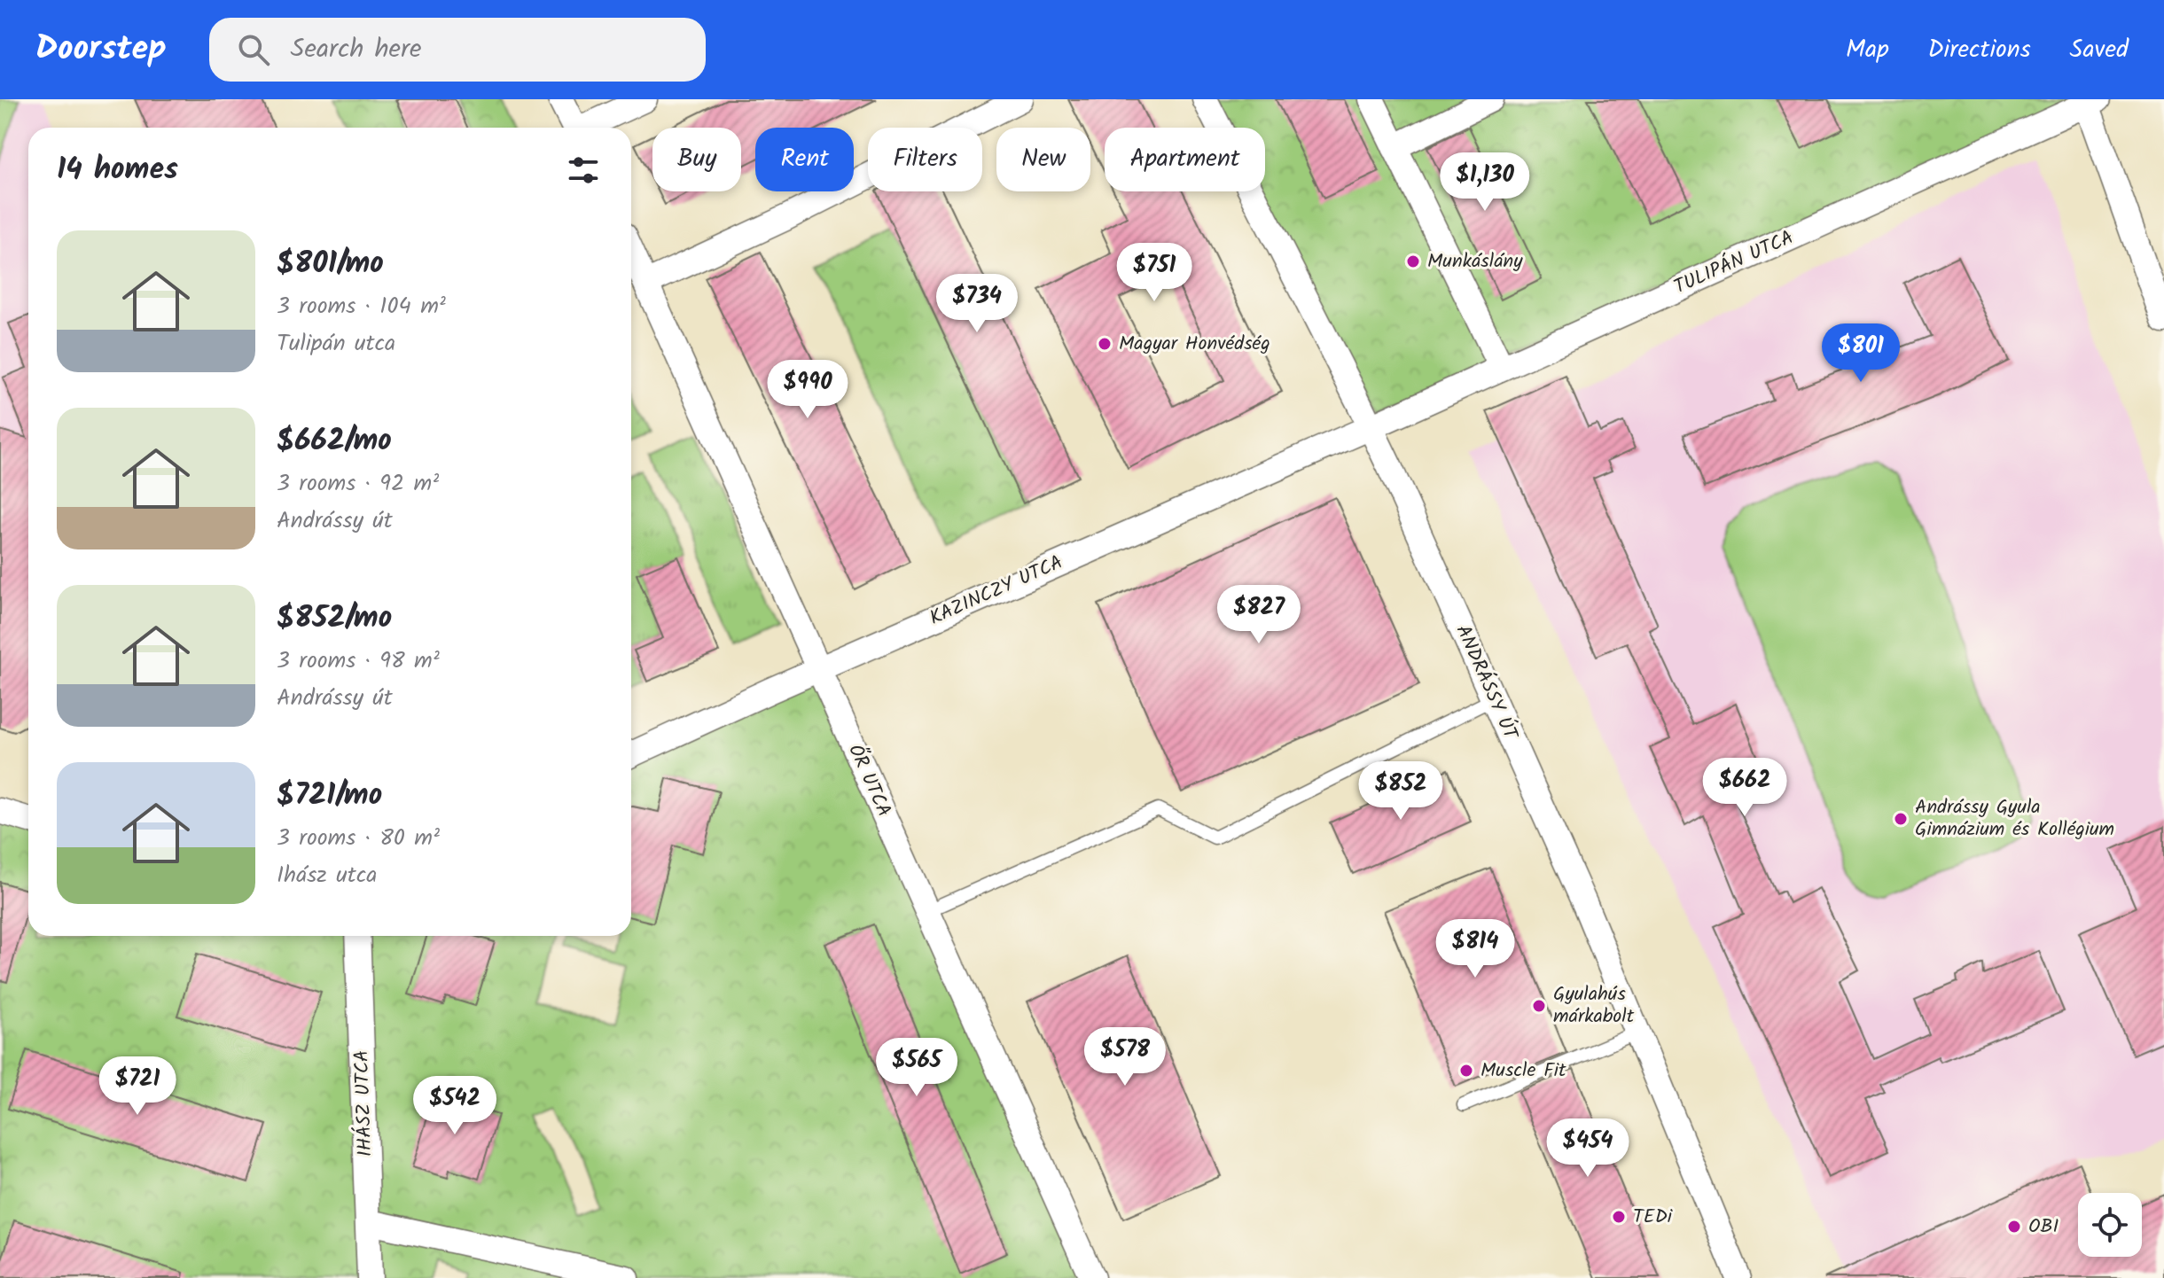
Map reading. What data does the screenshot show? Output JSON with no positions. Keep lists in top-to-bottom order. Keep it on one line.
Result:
{"streets":{"street":["TULIPÁN UTCA","KAZINCZY UTCA","ANDRÁSSY ÚT","ŐR UTCA","IHÁSZ UTCA"]},"crossings":[["TULIPÁN UTCA","KAZINCZY UTCA"],["TULIPÁN UTCA","ANDRÁSSY ÚT"],["KAZINCZY UTCA","ANDRÁSSY ÚT"],["KAZINCZY UTCA","ŐR UTCA"]],"places":["Munkáslány","Magyar Honvédség","Andrássy Gyula Gimnázium és Kollégium","Gyulahús márkabolt","Muscle Fit","TEDi","OBI"],"page":{"header":"Doorstep","search":"Search here","nav":["Map","Directions","Saved"],"chip":["Buy","Rent","Filters","New","Apartment"],"heading":"14 homes","price":["$1,130","$751","$734","$801","$990","$827","$662","$852","$814","$578","$565","$721","$542","$454"],"list":[{"name":"$801/mo","note":"3 rooms · 104 m² · Tulipán utca"},{"name":"$662/mo","note":"3 rooms · 92 m² · Andrássy út"},{"name":"$852/mo","note":"3 rooms · 98 m² · Andrássy út"},{"name":"$721/mo","note":"3 rooms · 80 m² · Ihász utca"}]}}
